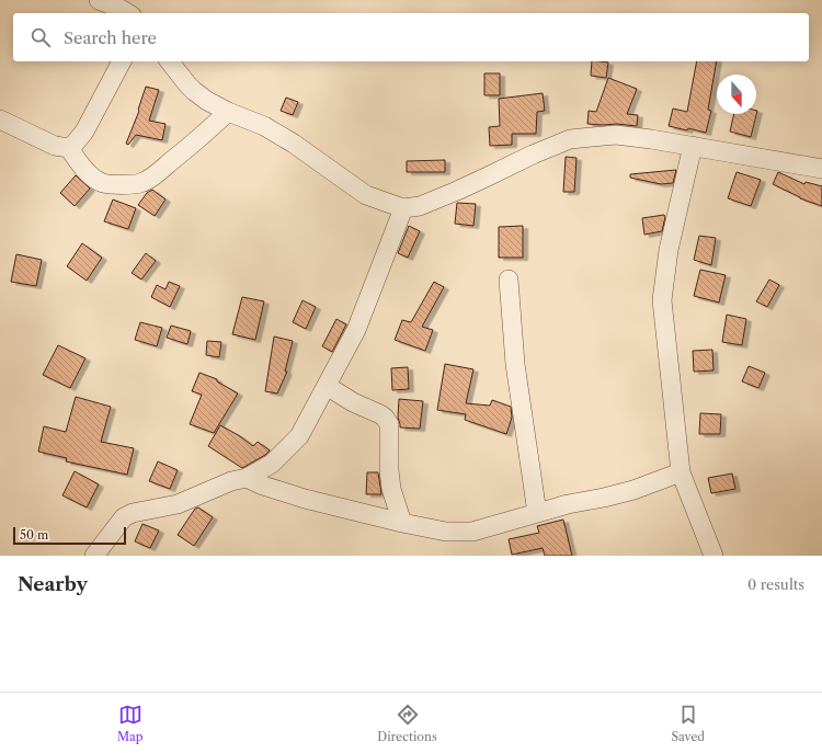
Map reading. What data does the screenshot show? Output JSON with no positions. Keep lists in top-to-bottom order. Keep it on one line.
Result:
{"scale_bar":"50 m","north":"bottom","page":{"search":"Search here","scale":"50 m","heading":["Nearby","0 results"],"nav":["Map","Directions","Saved"]}}
